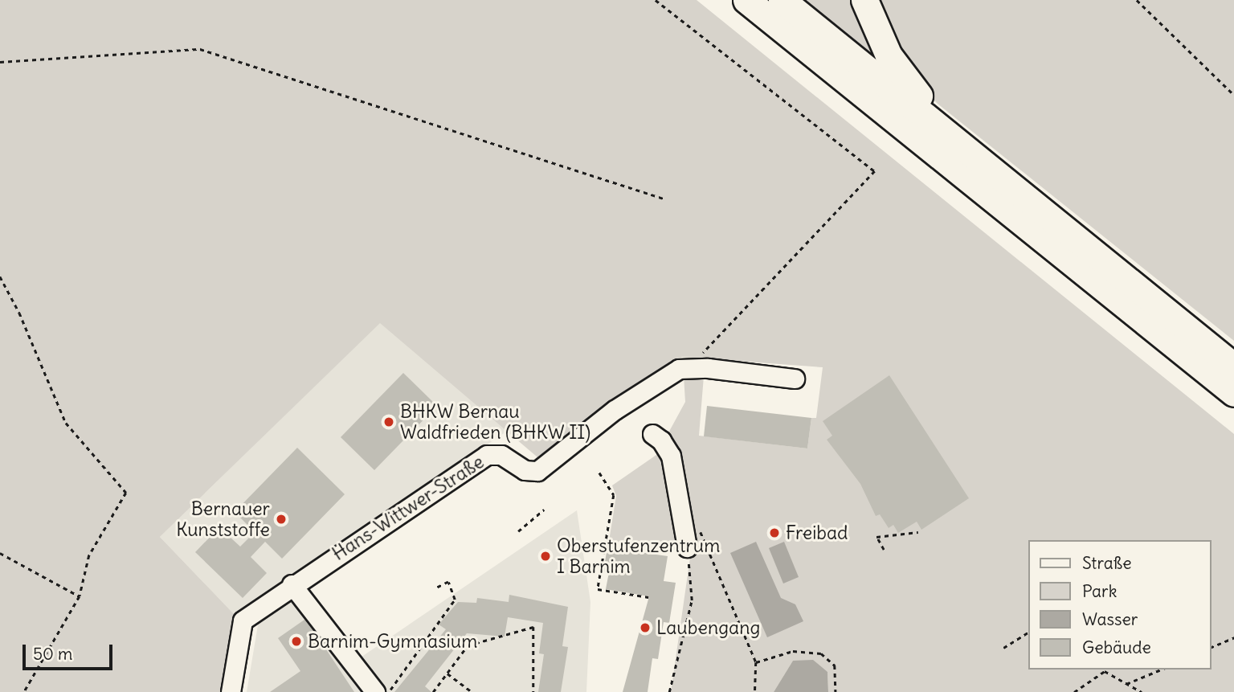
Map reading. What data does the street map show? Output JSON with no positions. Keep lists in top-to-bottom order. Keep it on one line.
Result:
{"streets":{"street":["Hans-Wittwer-Straße"]},"places":["BHKW Bernau Waldfrieden (BHKW II)","Bernauer Kunststoffe","Freibad","Oberstufenzentrum I Barnim","Laubengang","Barnim-Gymnasium"],"legend":["Straße","Park","Wasser","Gebäude"],"scale_bar":"50 m"}
